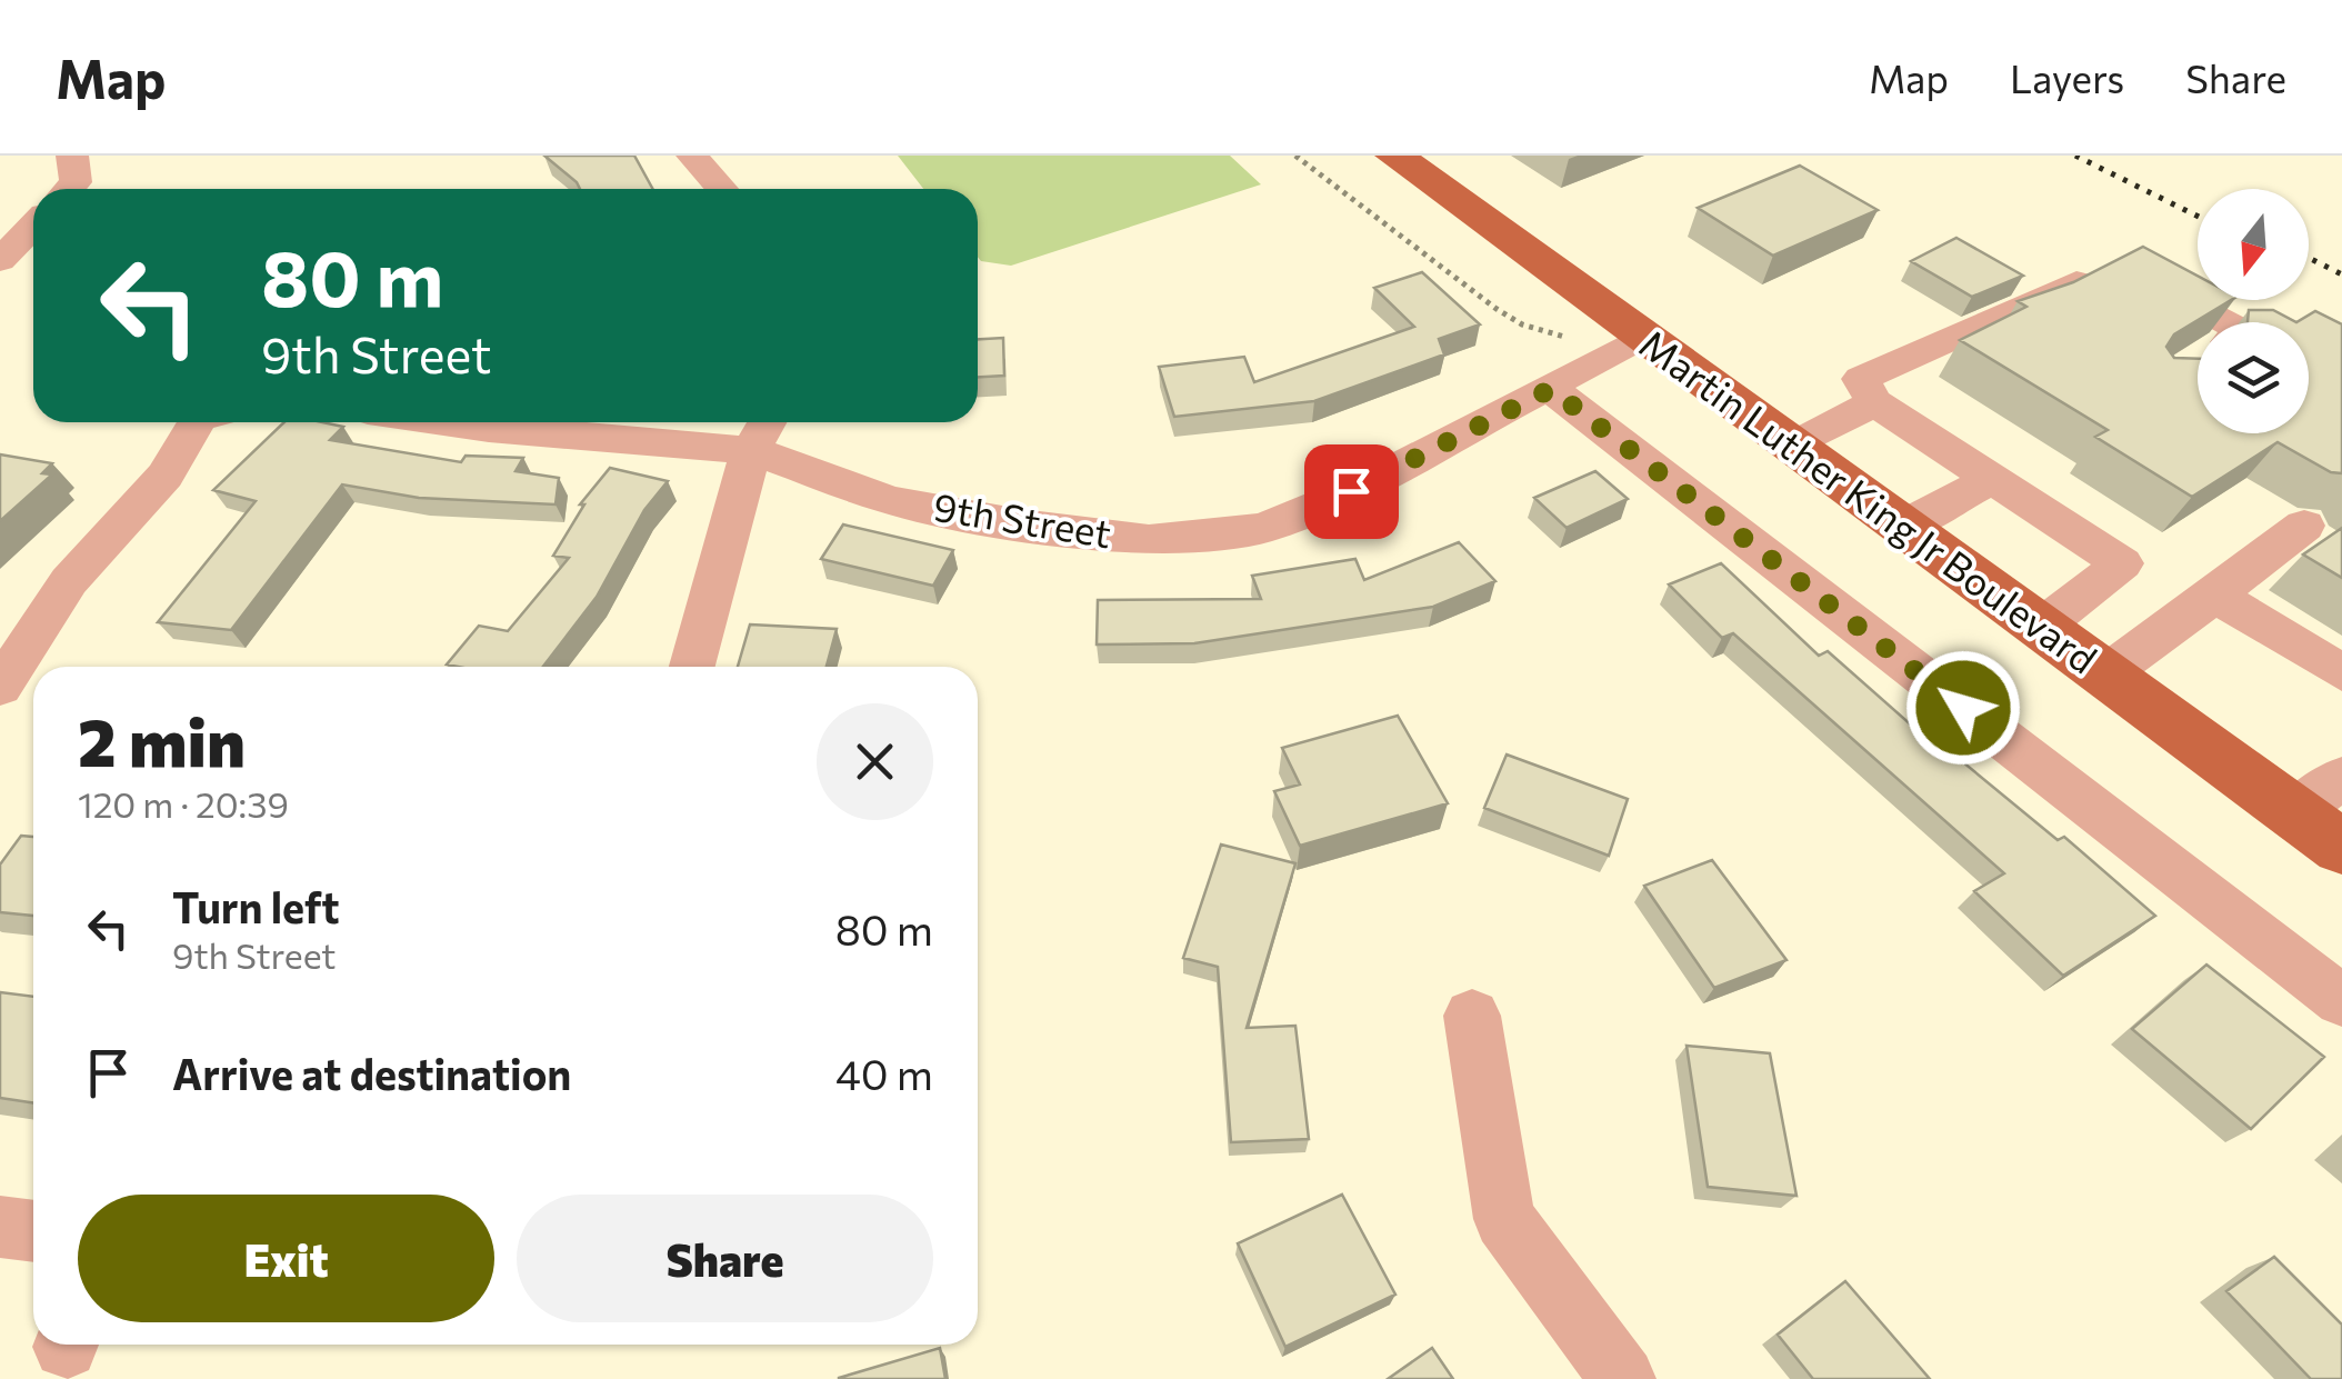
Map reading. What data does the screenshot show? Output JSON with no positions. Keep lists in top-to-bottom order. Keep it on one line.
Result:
{"streets":{"main road":["Martin Luther King Jr Boulevard"],"street":["9th Street"]},"crossings":[["Martin Luther King Jr Boulevard","9th Street"]],"north":"bottom","page":{"header":"Map","nav":["Map","Layers","Share"],"turn":["80 m","9th Street"],"heading":["2 min","120 m · 20:39"],"list":[{"name":"Turn left","note":"9th Street","value":"80 m"},{"name":"Arrive at destination","value":"40 m"}],"buttons":["Exit","Share"]}}
